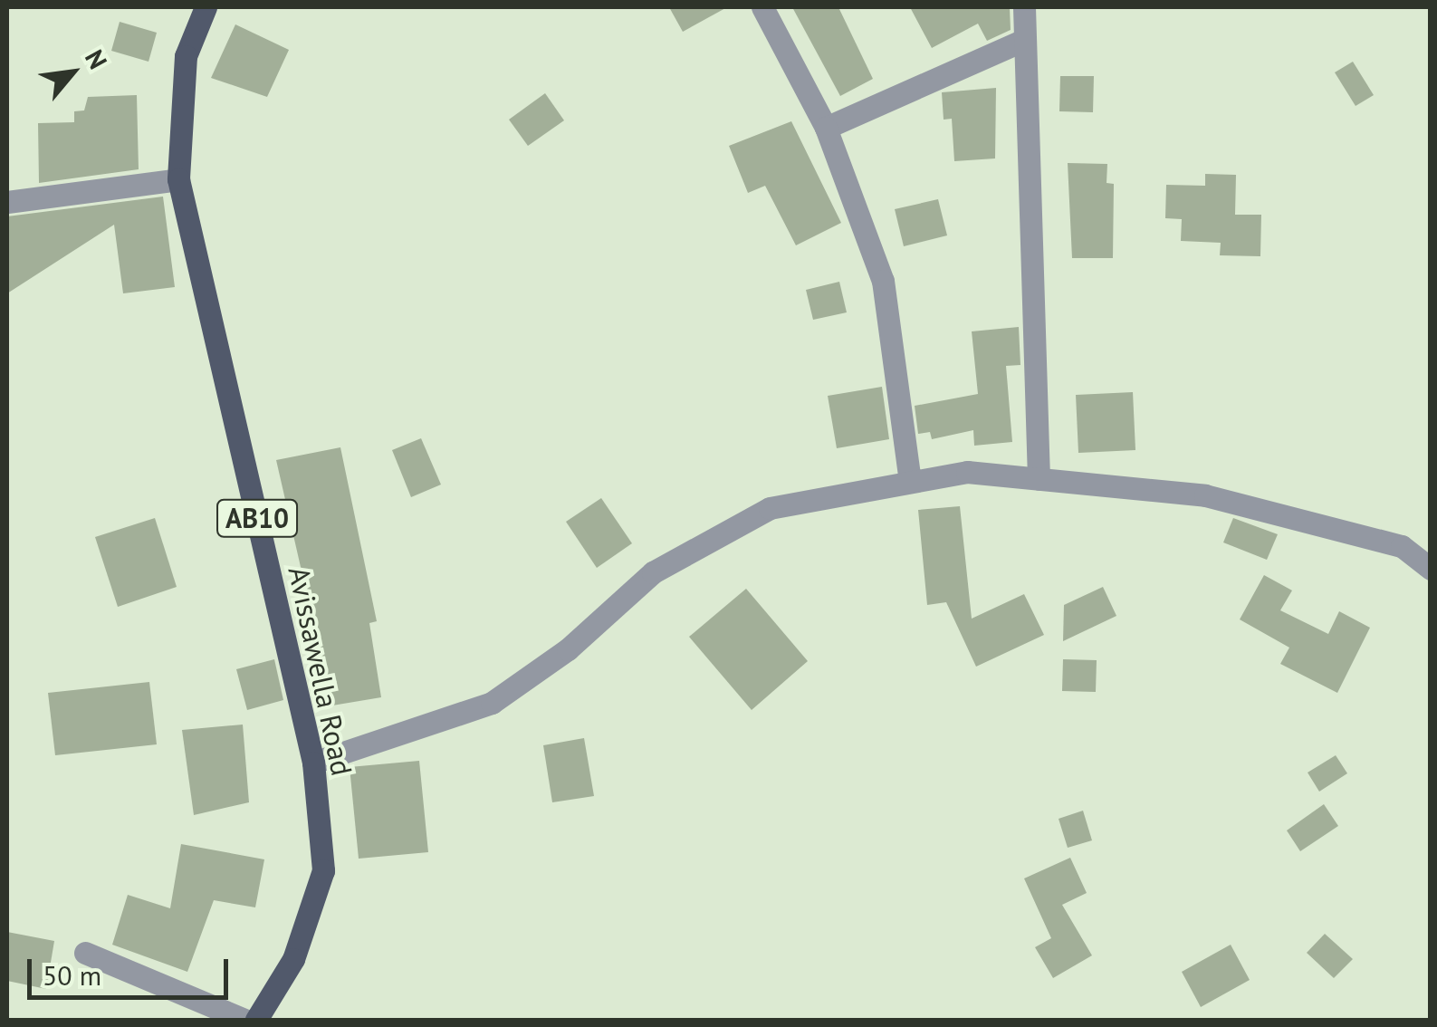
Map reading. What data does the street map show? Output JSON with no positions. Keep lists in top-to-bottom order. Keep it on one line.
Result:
{"streets":{"main road":["AB10","Avissawella Road"]},"scale_bar":"50 m","north":"top right"}
